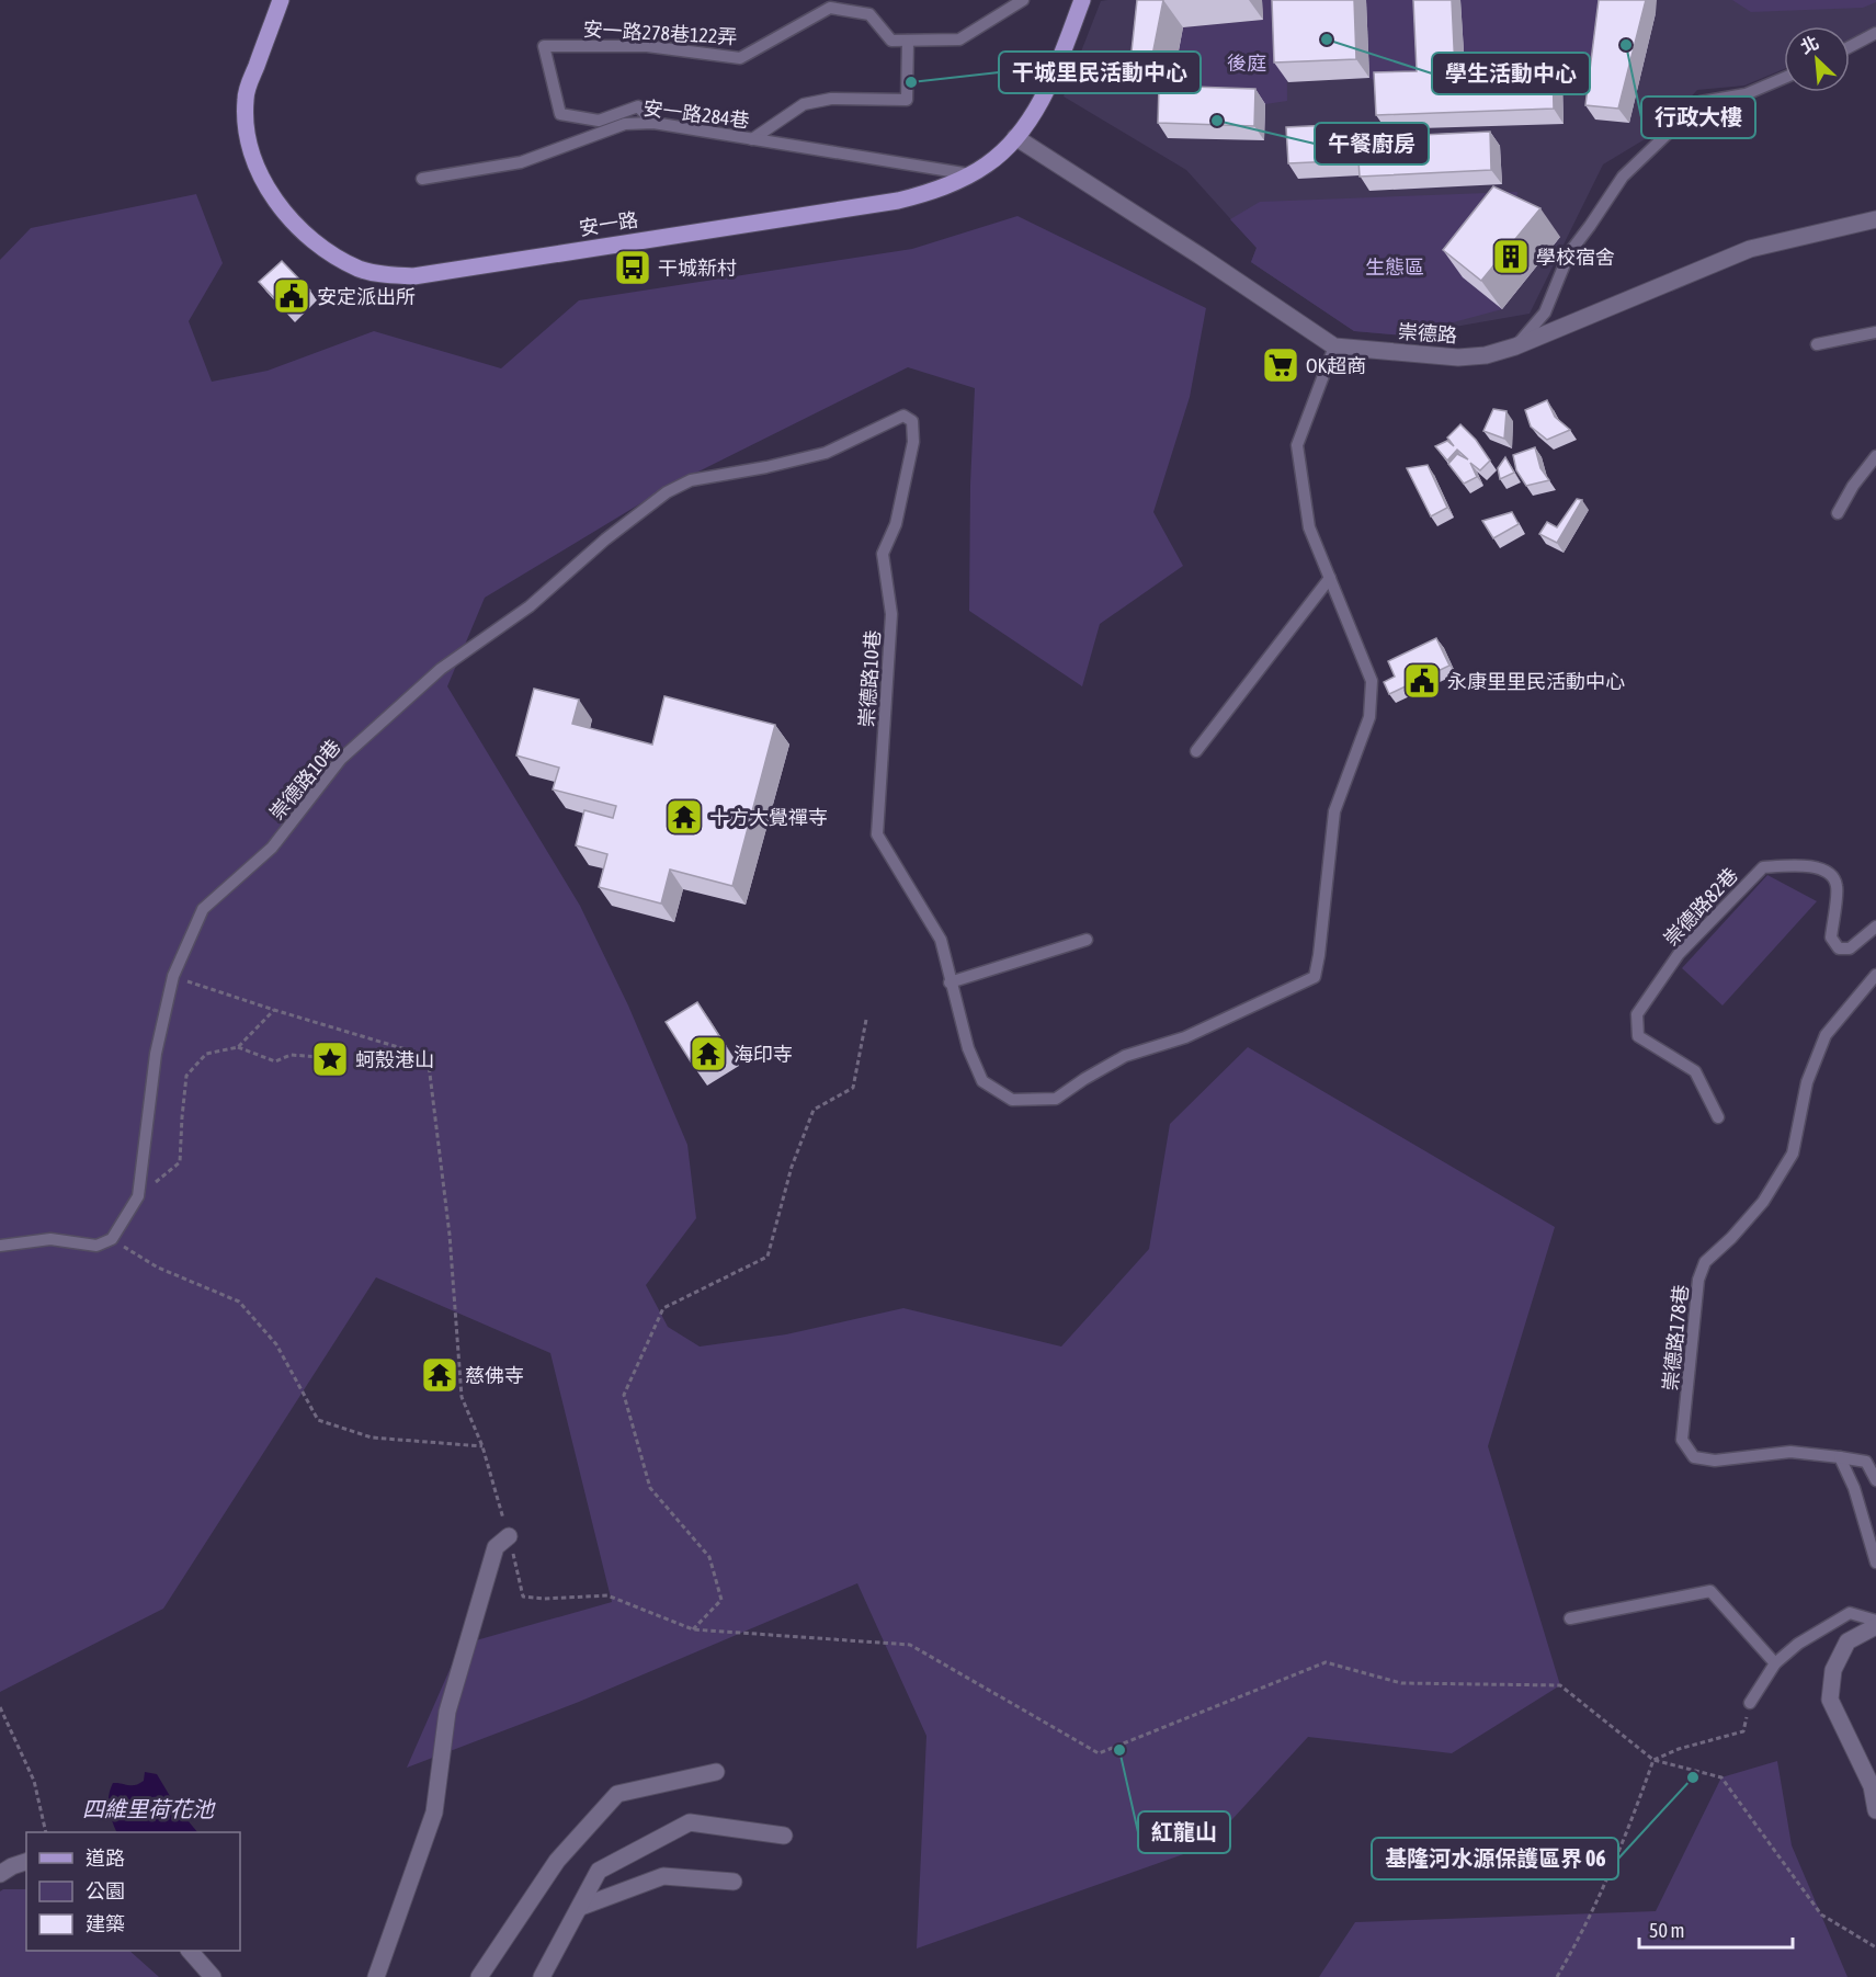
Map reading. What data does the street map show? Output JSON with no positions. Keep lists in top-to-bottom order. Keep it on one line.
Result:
{"streets":{"main road":["安一路"],"street":["崇德路"],"lane":["安一路278巷122弄","安一路284巷","崇德路10巷","崇德路82巷","崇德路178巷"]},"crossings":[["安一路278巷122弄","安一路284巷"],["安一路284巷","安一路"],["安一路","崇德路"],["崇德路","崇德路10巷"]],"water":["四維里荷花池"],"parks":["後庭","生態區"],"places":{"other":["學生活動中心","行政大樓","干城里民活動中心","午餐廚房","紅龍山","基隆河水源保護區界 06"],"building":["學校宿舍"],"bus stop":["干城新村"],"public building":["安定派出所","永康里里民活動中心"],"supermarket":["OK超商"],"temple":["十方大覺禪寺","海印寺","慈佛寺"],"place":["蚵殼港山"]},"legend":["道路","公園","建築"],"scale_bar":"50 m","north":"top left"}
